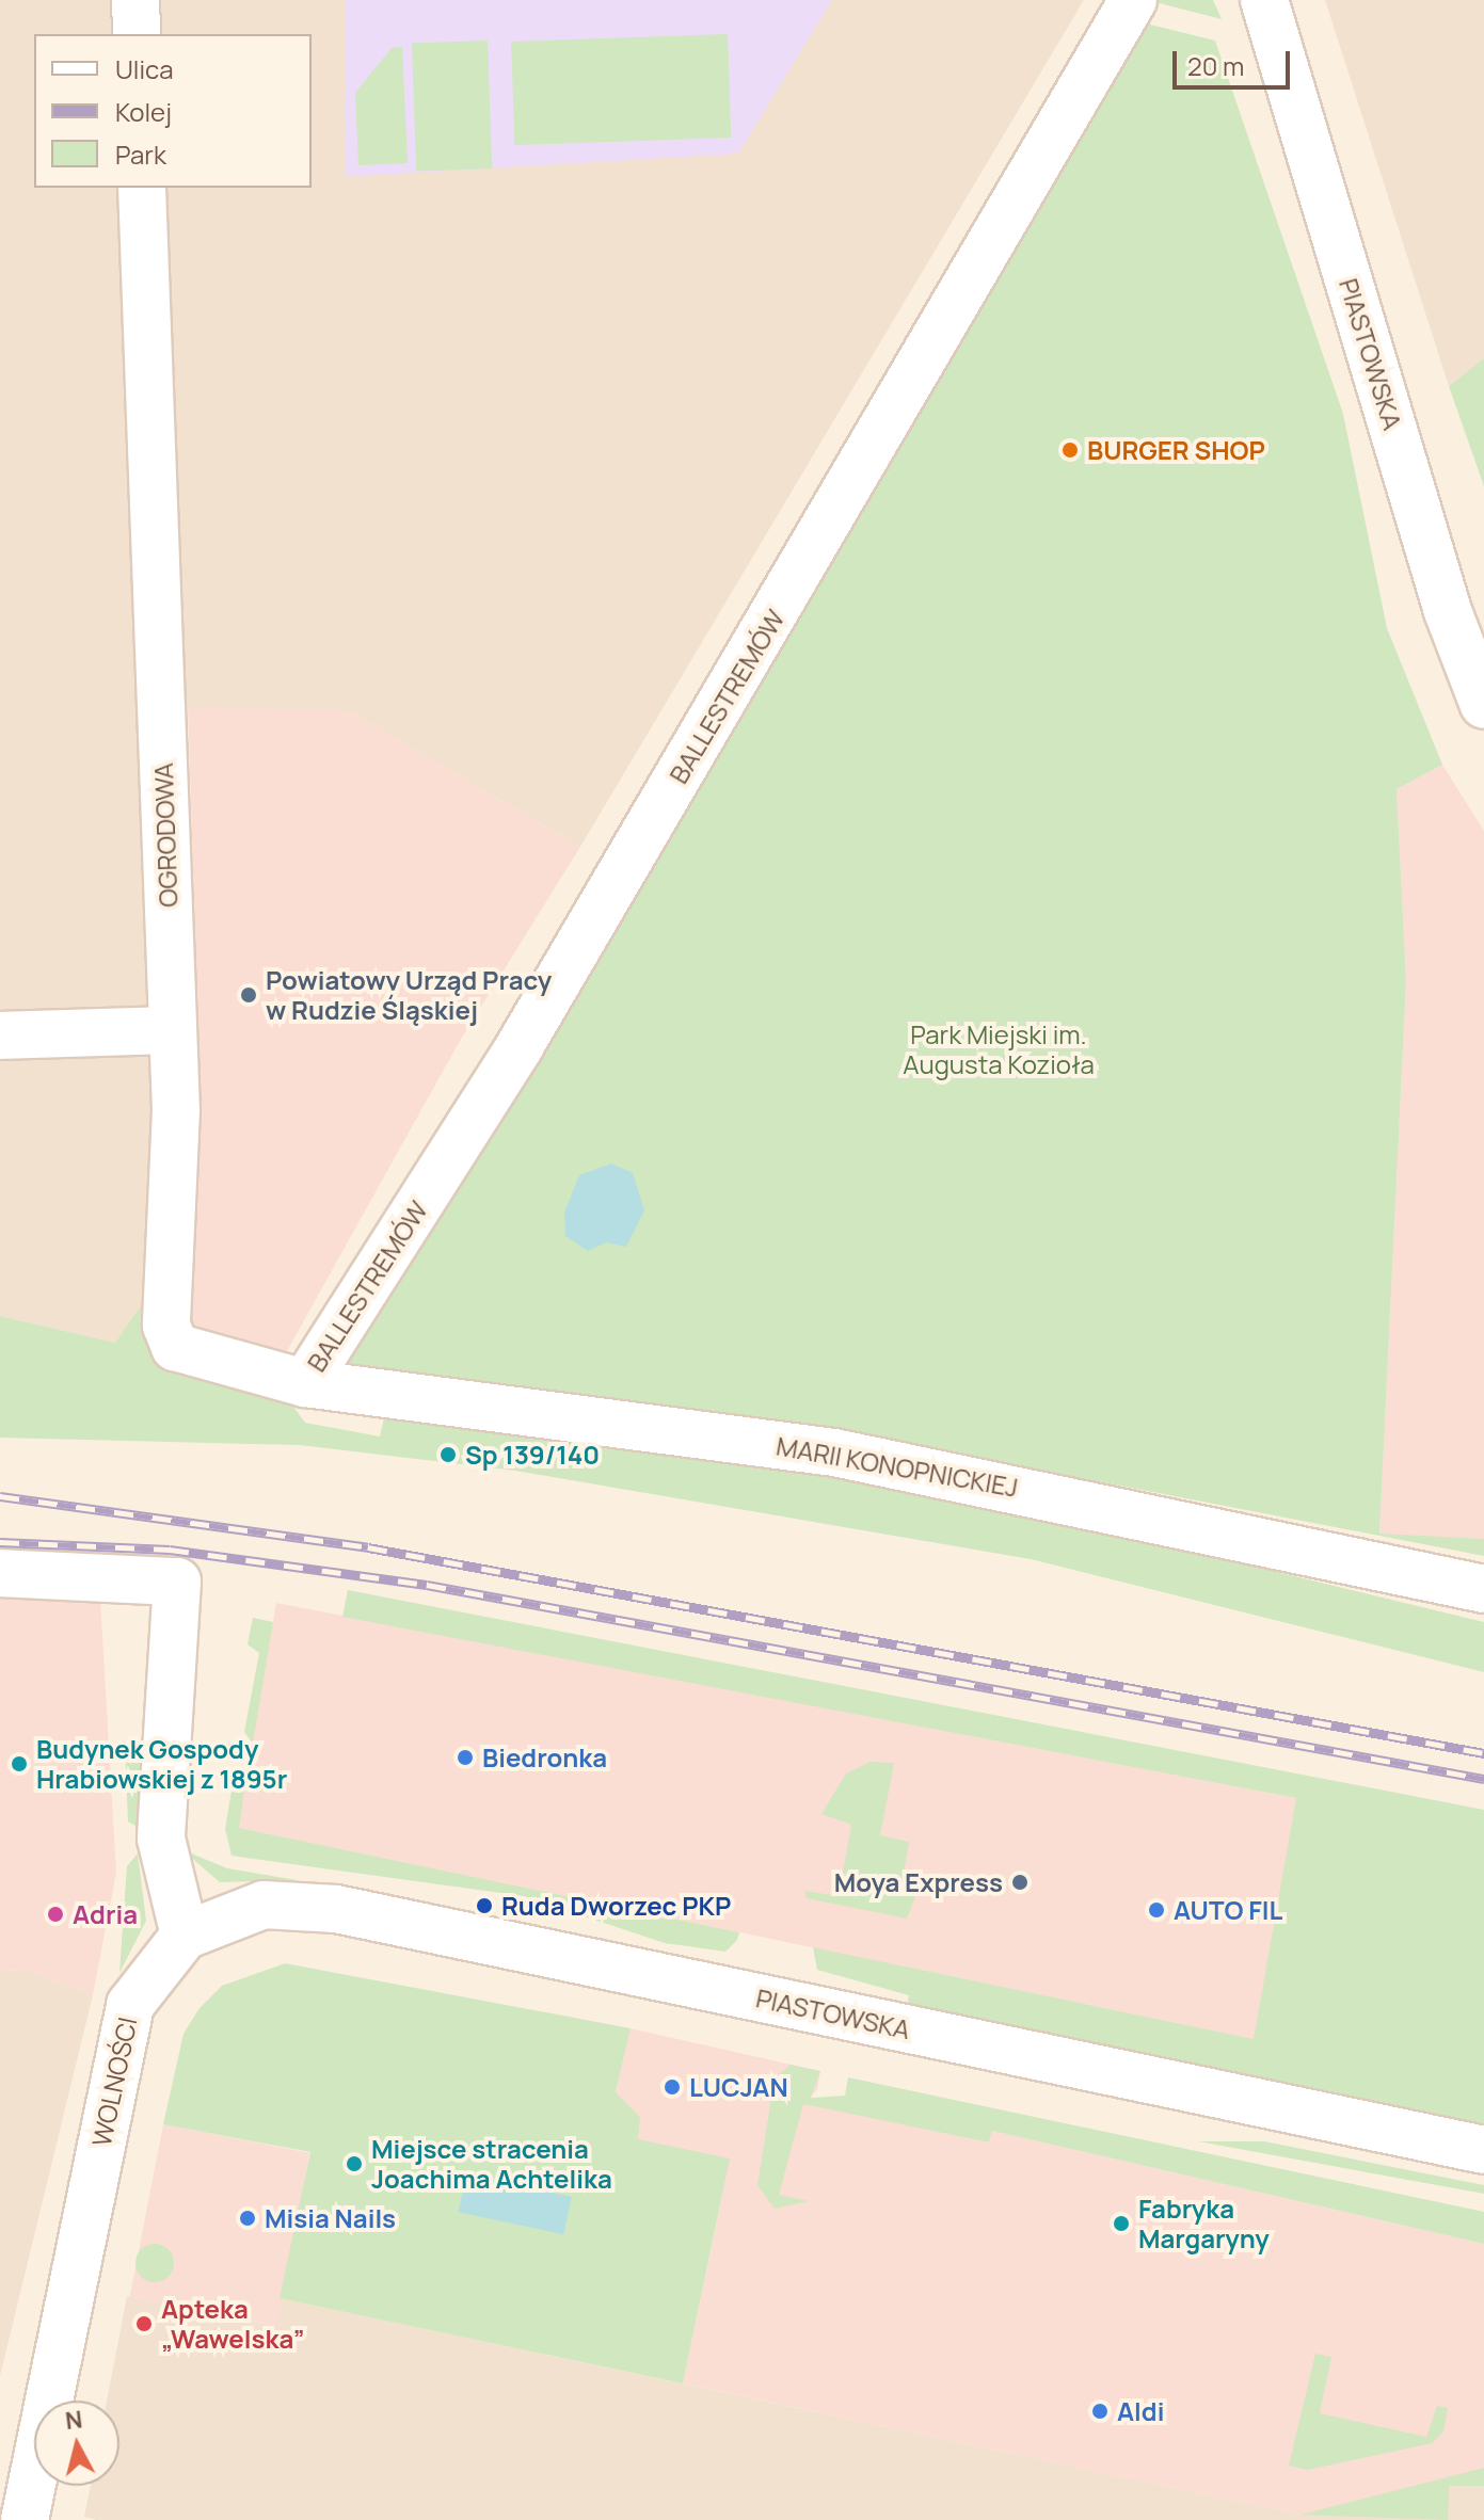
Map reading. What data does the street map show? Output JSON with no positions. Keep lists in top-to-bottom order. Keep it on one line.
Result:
{"streets":{"street":["PIASTOWSKA","BALLESTREMÓW","OGRODOWA","MARII KONOPNICKIEJ","WOLNOŚCI"]},"crossings":[["PIASTOWSKA","WOLNOŚCI"],["BALLESTREMÓW","OGRODOWA"],["BALLESTREMÓW","MARII KONOPNICKIEJ"],["OGRODOWA","MARII KONOPNICKIEJ"]],"parks":["Park Miejski im. Augusta Kozioła"],"places":["BURGER SHOP","Powiatowy Urząd Pracy w Rudzie Śląskiej","Sp 139/140","Biedronka","Budynek Gospody Hrabiowskiej z 1895r","Moya Express","Ruda Dworzec PKP","AUTO FIL","Adria","LUCJAN","Miejsce stracenia Joachima Achtelika","Misia Nails","Fabryka Margaryny","Apteka „Wawelska”","Aldi"],"legend":["Ulica","Kolej","Park"],"scale_bar":"20 m","north":"top"}
